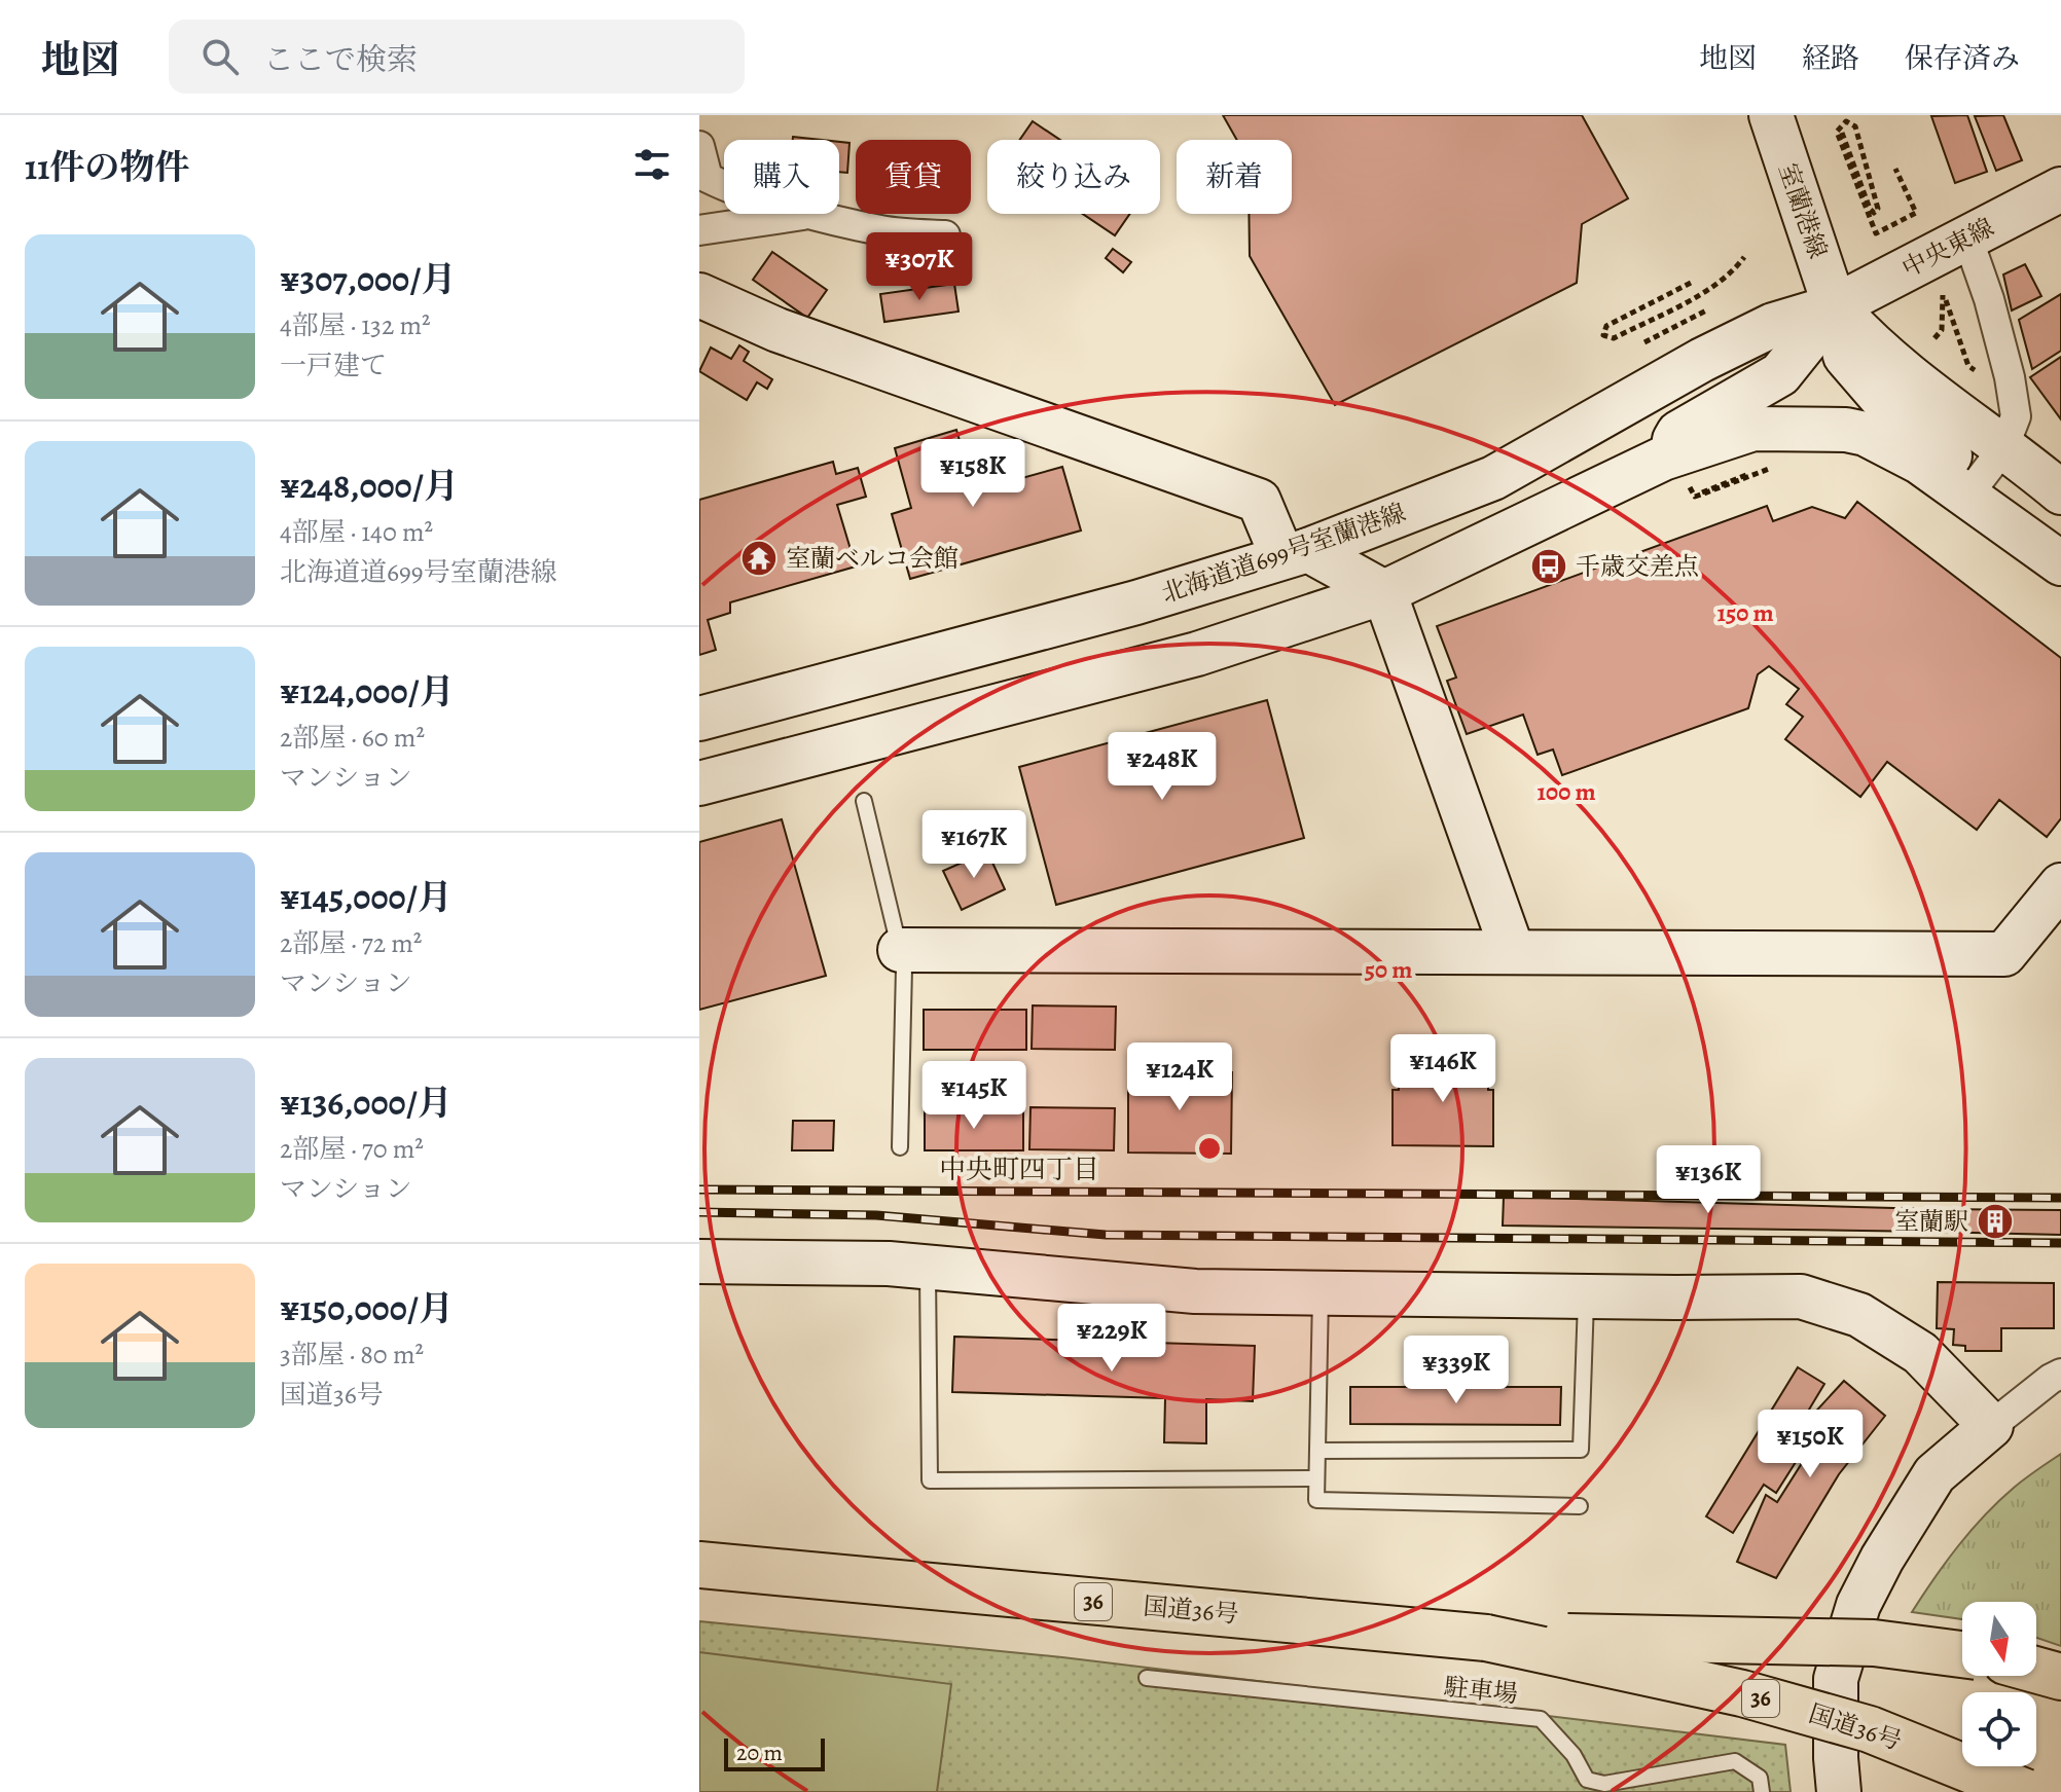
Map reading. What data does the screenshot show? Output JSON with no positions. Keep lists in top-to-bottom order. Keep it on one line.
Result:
{"streets":{"highway":["36","国道36号"],"street":["室蘭港線","中央東線","北海道道699号室蘭港線"],"lane":["駐車場"]},"crossings":[["室蘭港線","中央東線"],["室蘭港線","北海道道699号室蘭港線"],["中央東線","北海道道699号室蘭港線"]],"districts":["中央町四丁目"],"places":{"temple":["室蘭ベルコ会館"],"bus stop":["千歳交差点"],"building":["室蘭駅"]},"scale_bar":"20 m","north":"bottom","page":{"header":"地図","search":"ここで検索","nav":["地図","経路","保存済み"],"heading":"11件の物件","chip":["購入","賃貸","絞り込み","新着"],"list":[{"name":"¥307,000/月","note":"4部屋 · 132 m² · 一戸建て"},{"name":"¥248,000/月","note":"4部屋 · 140 m² · 北海道道699号室蘭港線"},{"name":"¥124,000/月","note":"2部屋 · 60 m² · マンション"},{"name":"¥145,000/月","note":"2部屋 · 72 m² · マンション"},{"name":"¥136,000/月","note":"2部屋 · 70 m² · マンション"},{"name":"¥150,000/月","note":"3部屋 · 80 m² · 国道36号"}],"price":["¥307K","¥158K","¥248K","¥167K","¥146K","¥124K","¥145K","¥136K","¥229K","¥339K","¥150K"],"scale":"20 m"},"rings":["150 m","100 m","50 m"]}
